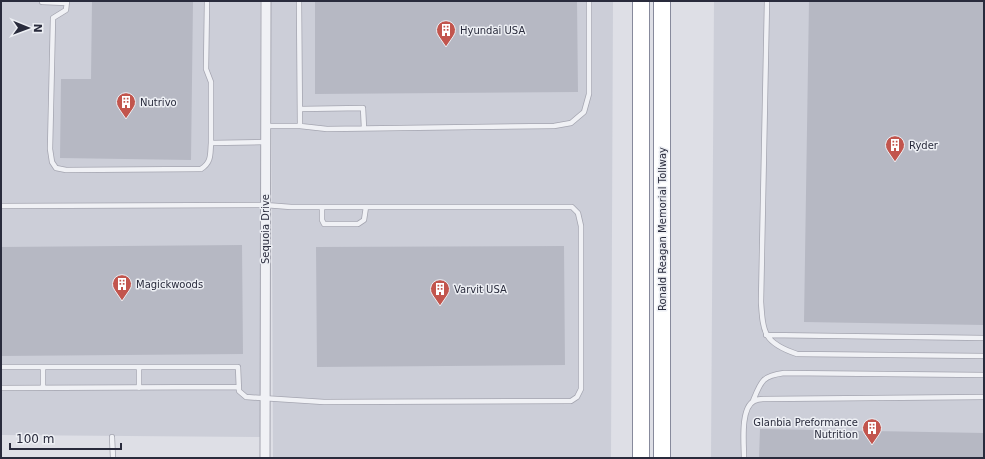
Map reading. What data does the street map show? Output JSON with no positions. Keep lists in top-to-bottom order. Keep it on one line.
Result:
{"streets":{"highway":["Ronald Reagan Memorial Tollway"],"street":["Sequoia Drive"]},"places":{"building":["Hyundai USA","Nutrivo","Ryder","Magickwoods","Varvit USA","Glanbia Preformance Nutrition"]},"scale_bar":"100 m","north":"right"}
